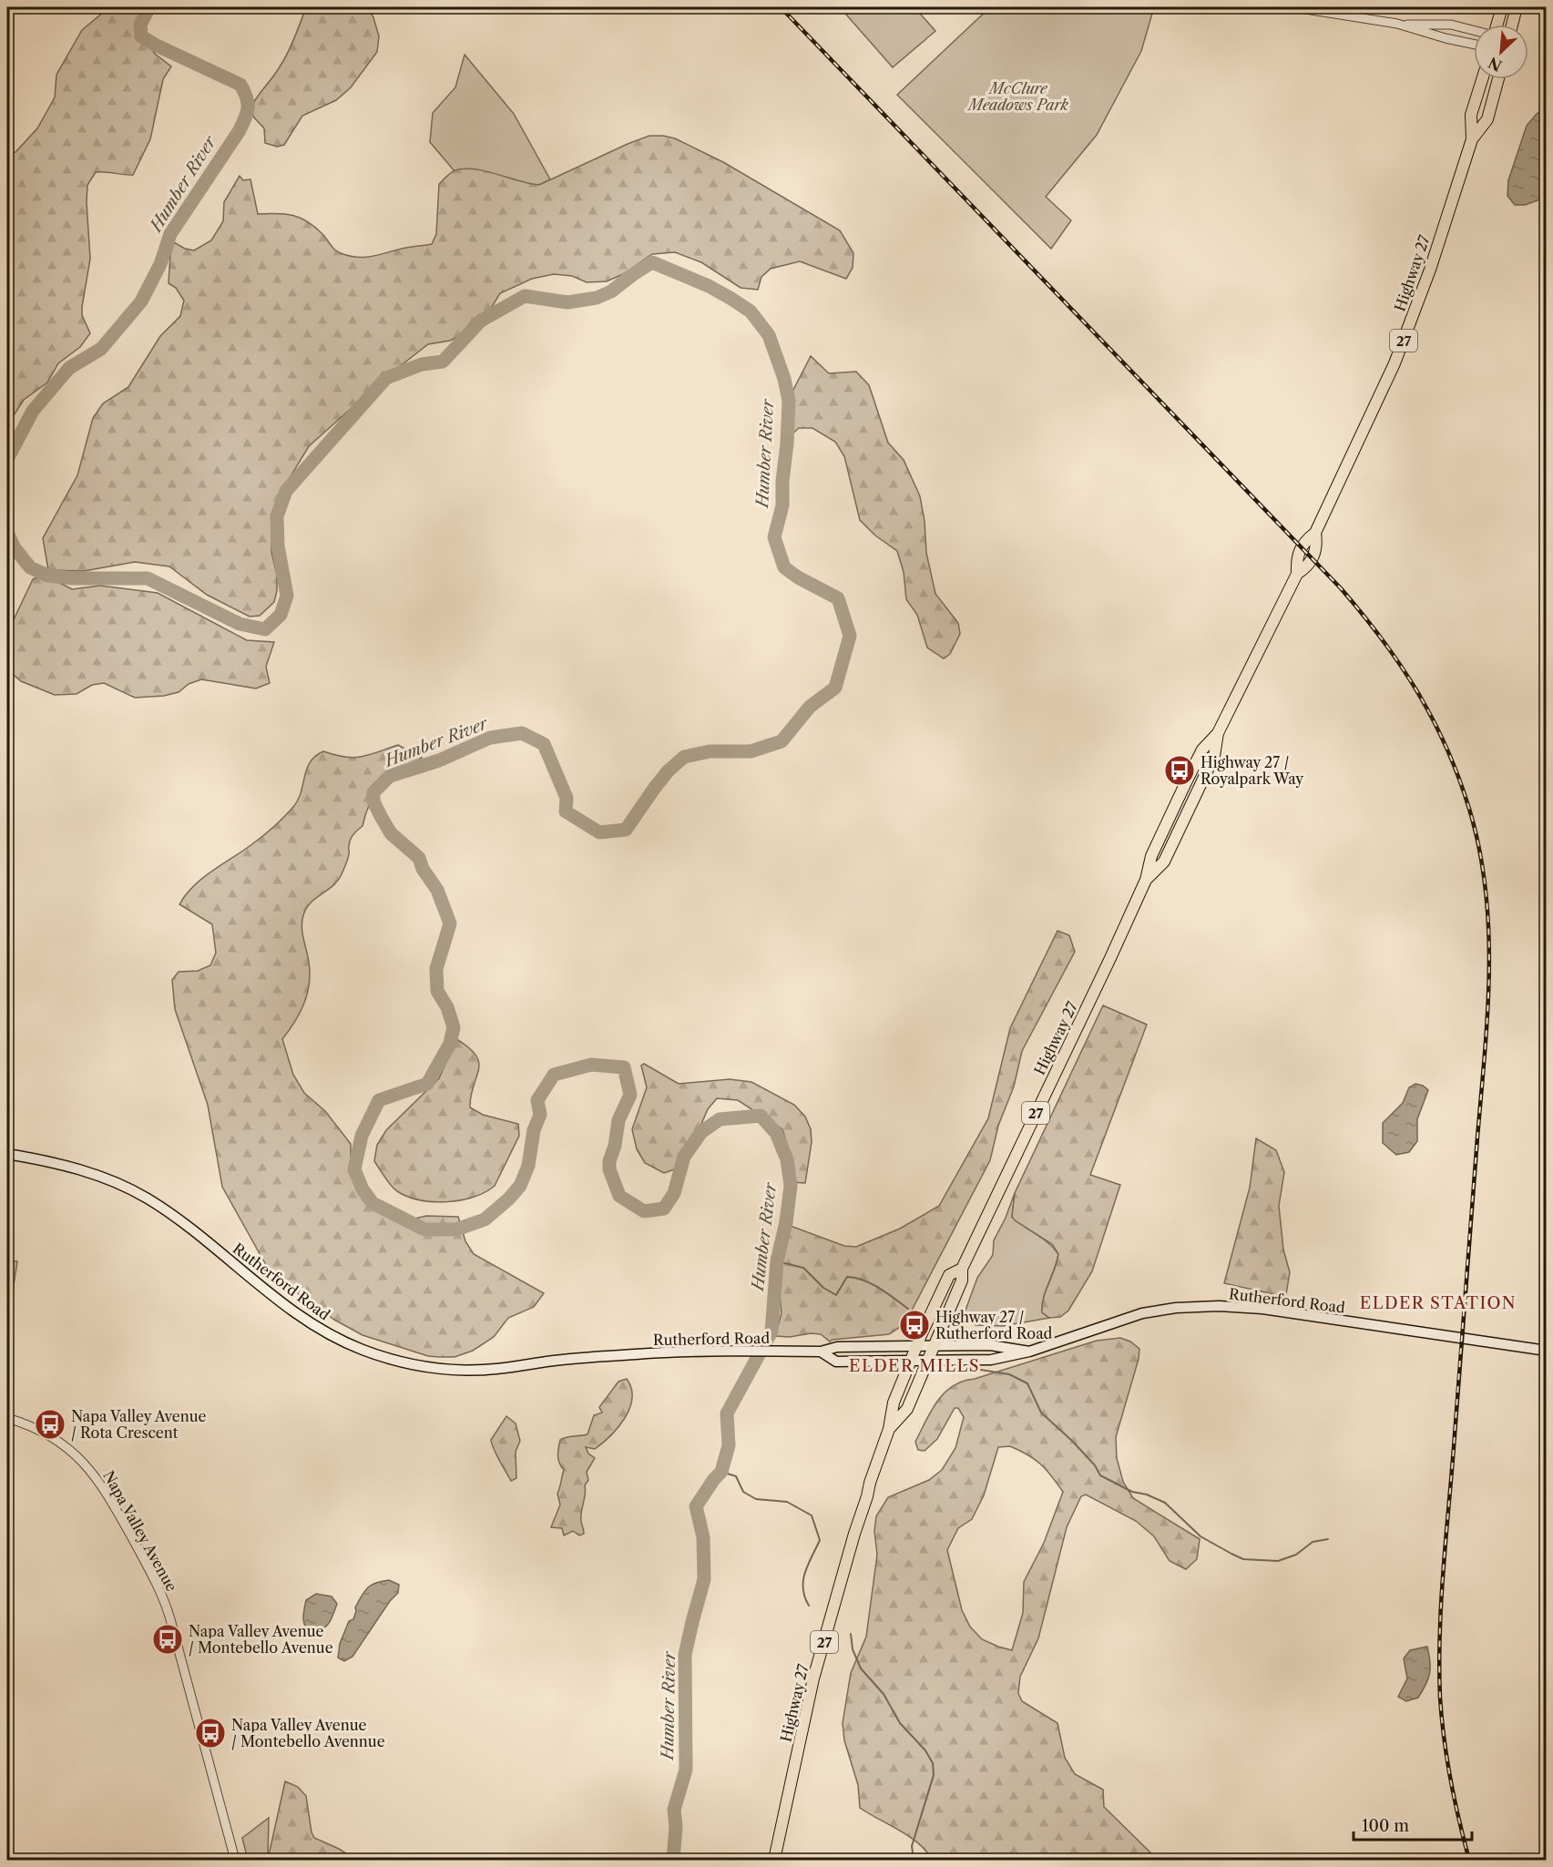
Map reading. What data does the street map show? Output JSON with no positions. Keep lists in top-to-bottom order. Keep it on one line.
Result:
{"streets":{"main road":["Highway 27","27","Rutherford Road"],"street":["Napa Valley Avenue"]},"crossings":[["Highway 27","Rutherford Road"]],"districts":["ELDER STATION","ELDER MILLS"],"water":["Humber River"],"parks":["McClure Meadows Park"],"places":{"bus stop":["Highway 27 / Royalpark Way","Highway 27 / Rutherford Road","Napa Valley Avenue / Rota Crescent","Napa Valley Avenue / Montebello Avenue","Napa Valley Avenue / Montebello Avennue"]},"scale_bar":"100 m","north":"bottom left"}
